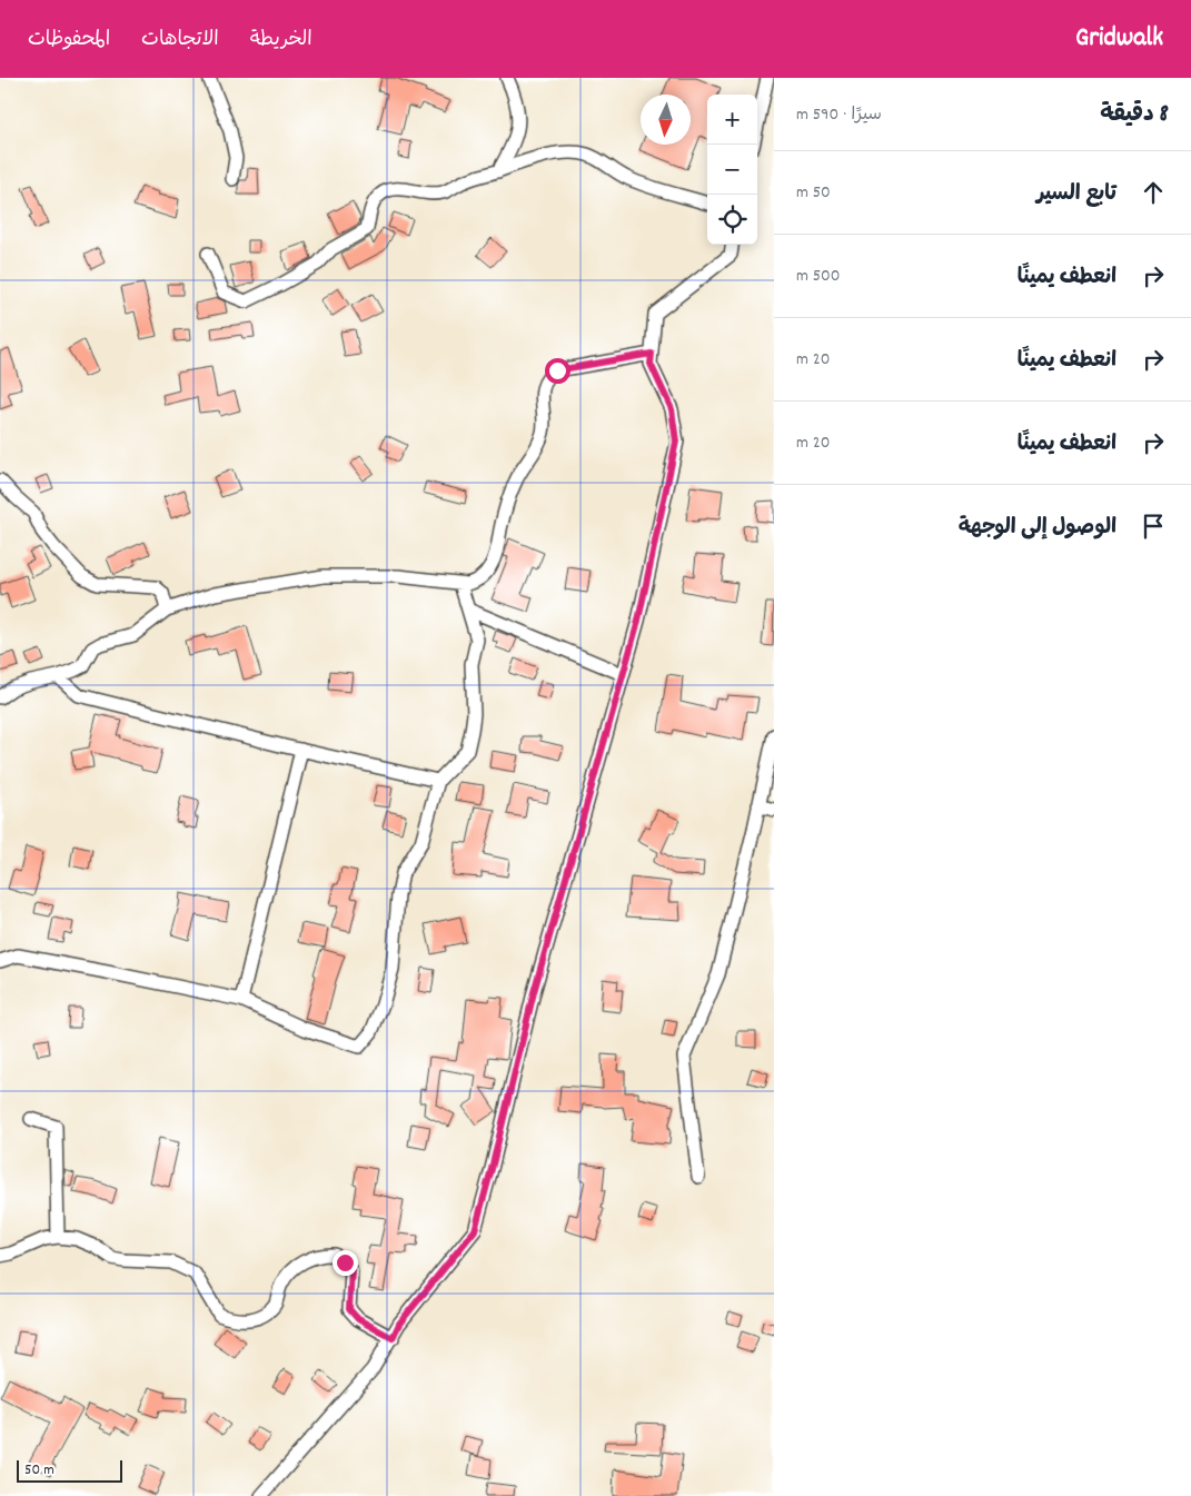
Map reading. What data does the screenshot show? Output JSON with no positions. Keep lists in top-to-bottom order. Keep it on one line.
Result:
{"scale_bar":"50 m","north":"bottom","page":{"header":"Gridwalk","nav":["الخريطة","الاتجاهات","المحفوظات"],"heading":["8 دقيقة","سيرًا · 590 m"],"map_buttons":["+","−"],"list":[["تابع السير","50 m"],["انعطف يمينًا","500 m"],["انعطف يمينًا","20 m"],["انعطف يمينًا","20 m"],"الوصول إلى الوجهة"],"scale":"50 m"}}
